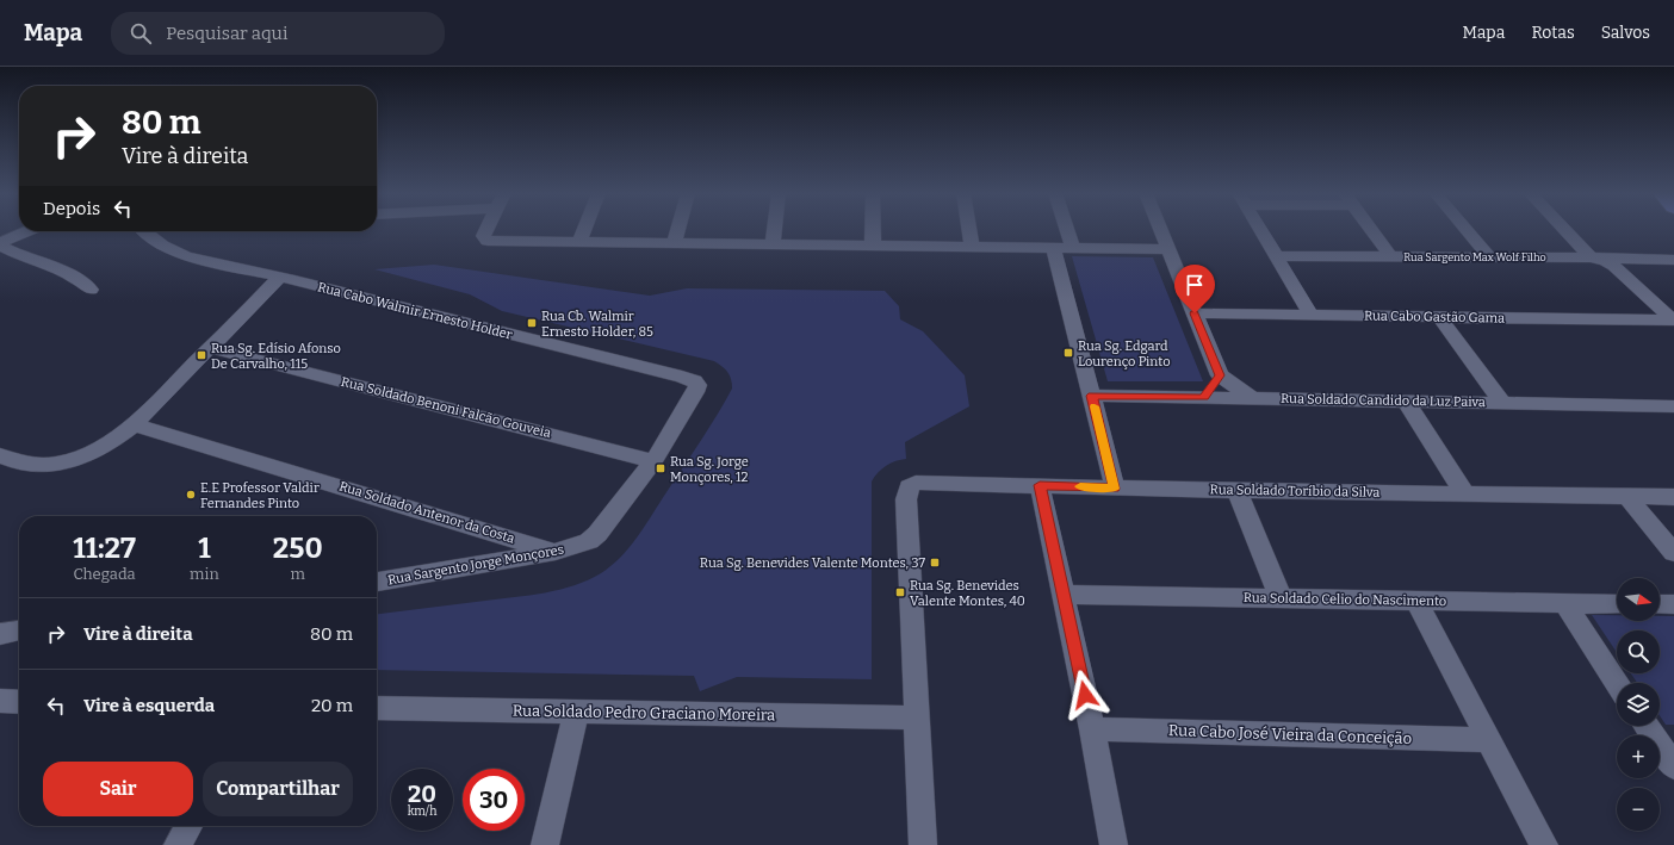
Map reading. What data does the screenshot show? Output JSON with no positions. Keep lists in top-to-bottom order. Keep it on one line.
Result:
{"streets":{"street":["Rua Sargento Max Wolf Filho","Rua Cabo Walmir Ernesto Holder","Rua Cabo Gastão Gama","Rua Soldado Candido da Luz Paiva","Rua Soldado Benoni Falcão Gouveia","Rua Soldado Toríbio da Silva","Rua Soldado Antenor da Costa","Rua Sargento Jorge Monçores","Rua Soldado Celio do Nascimento","Rua Soldado Pedro Graciano Moreira","Rua Cabo José Vieira da Conceição"]},"crossings":[["Rua Cabo Walmir Ernesto Holder","Rua Sargento Jorge Monçores"],["Rua Soldado Benoni Falcão Gouveia","Rua Sargento Jorge Monçores"],["Rua Soldado Toríbio da Silva","Rua Soldado Pedro Graciano Moreira"],["Rua Soldado Antenor da Costa","Rua Sargento Jorge Monçores"]],"places":{"transit":["Rua Cb. Walmir Ernesto Holder, 85","Rua Sg. Edgard Lourenço Pinto","Rua Sg. Edísio Afonso De Carvalho, 115","Rua Sg. Jorge Monçores, 12","Rua Sg. Benevides Valente Montes, 37","Rua Sg. Benevides Valente Montes, 40"],"other":["E.E Professor Valdir Fernandes Pinto"]},"north":"right","page":{"header":"Mapa","search":"Pesquisar aqui","nav":["Mapa","Rotas","Salvos"],"turn":["80 m","Vire à direita"],"then":"Depois","eta":["11:27","Chegada","1","min","250","m"],"map_buttons":["+","−"],"list":[{"name":"Vire à direita","value":"80 m"},{"name":"Vire à esquerda","value":"20 m"}],"buttons":["Sair","Compartilhar"],"speed":"20 km/h","limit":"30"}}
